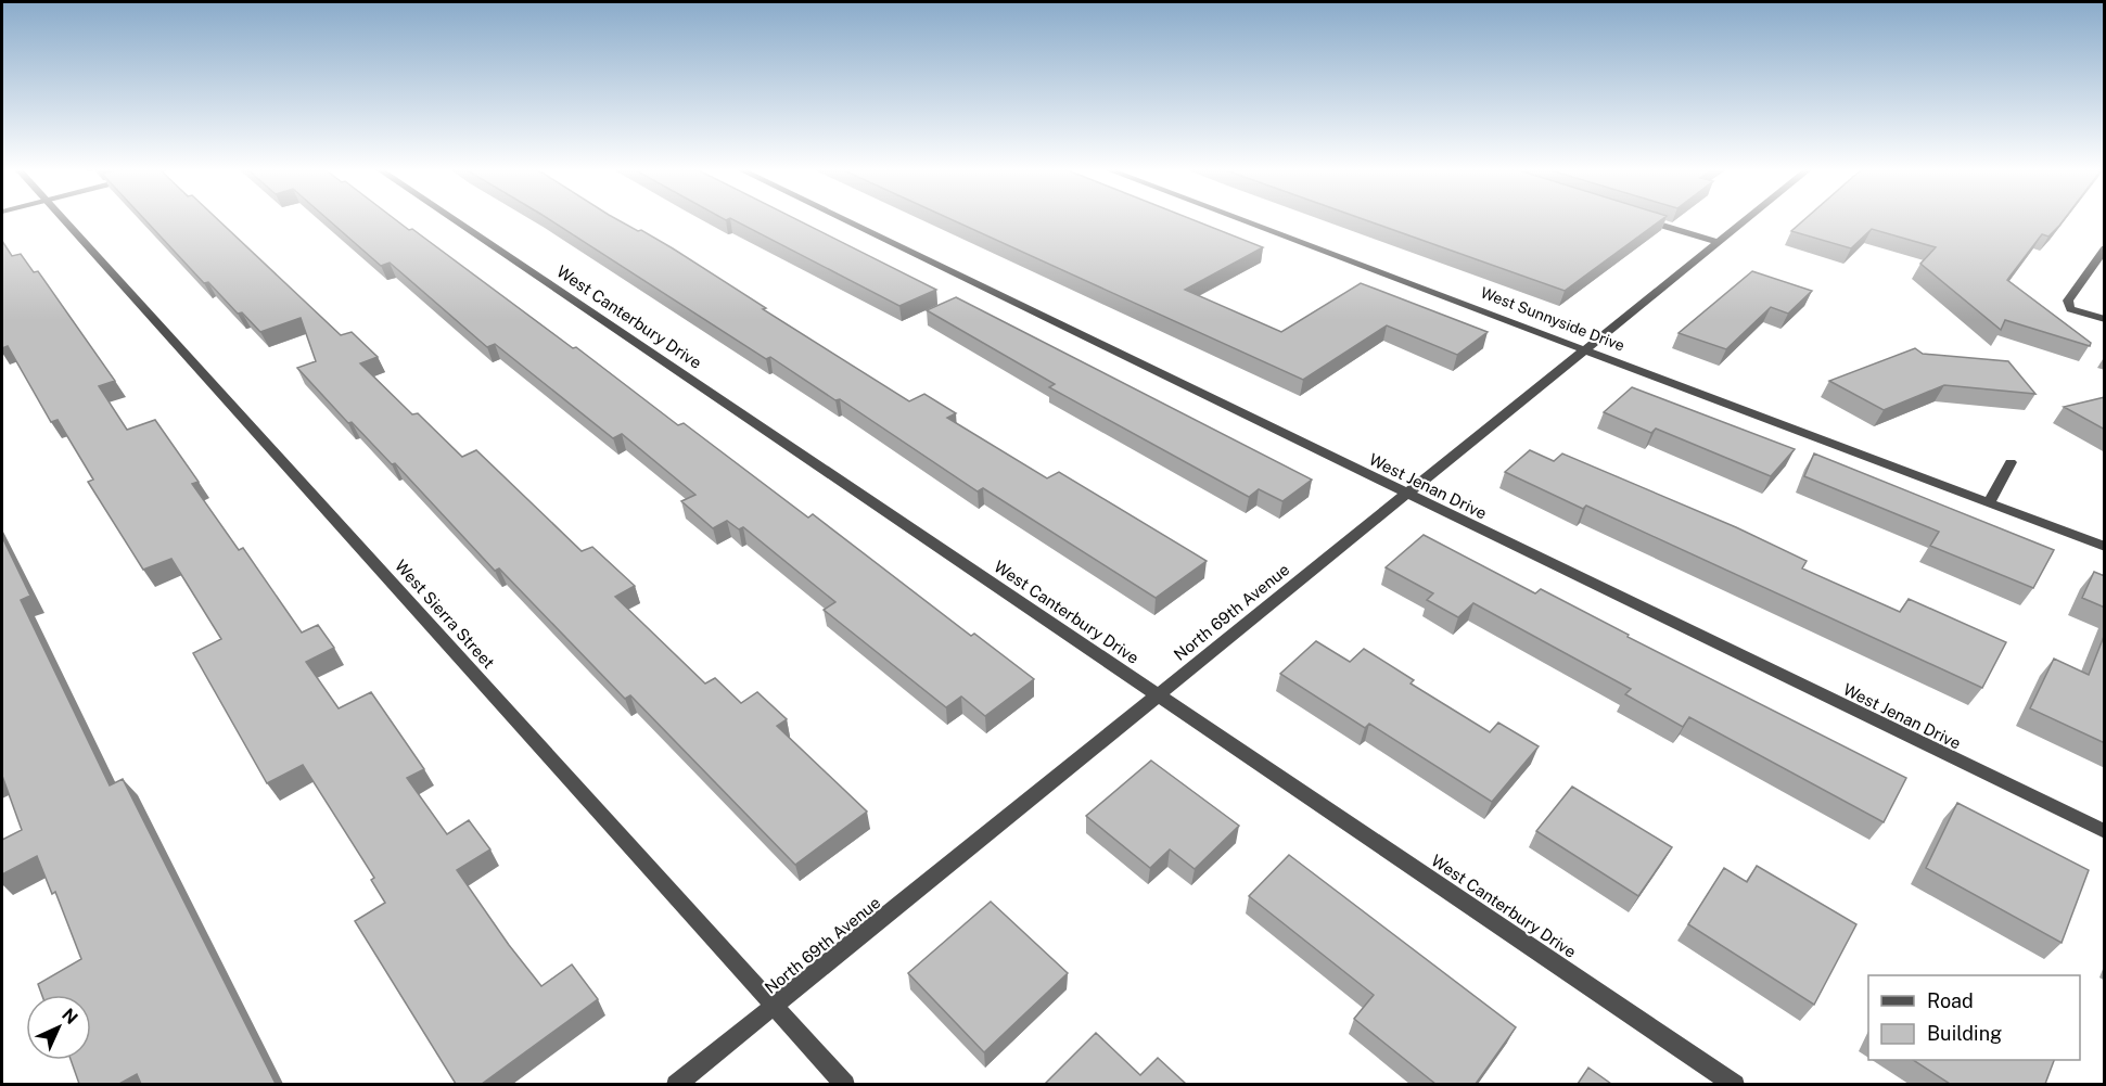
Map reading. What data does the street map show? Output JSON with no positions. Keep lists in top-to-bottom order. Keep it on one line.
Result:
{"streets":{"street":["West Canterbury Drive","West Sunnyside Drive","West Jenan Drive","North 69th Avenue","West Sierra Street"]},"crossings":[["West Canterbury Drive","North 69th Avenue"],["West Sunnyside Drive","North 69th Avenue"],["West Jenan Drive","North 69th Avenue"],["North 69th Avenue","West Sierra Street"]],"legend":["Road","Building"],"north":"top right"}
